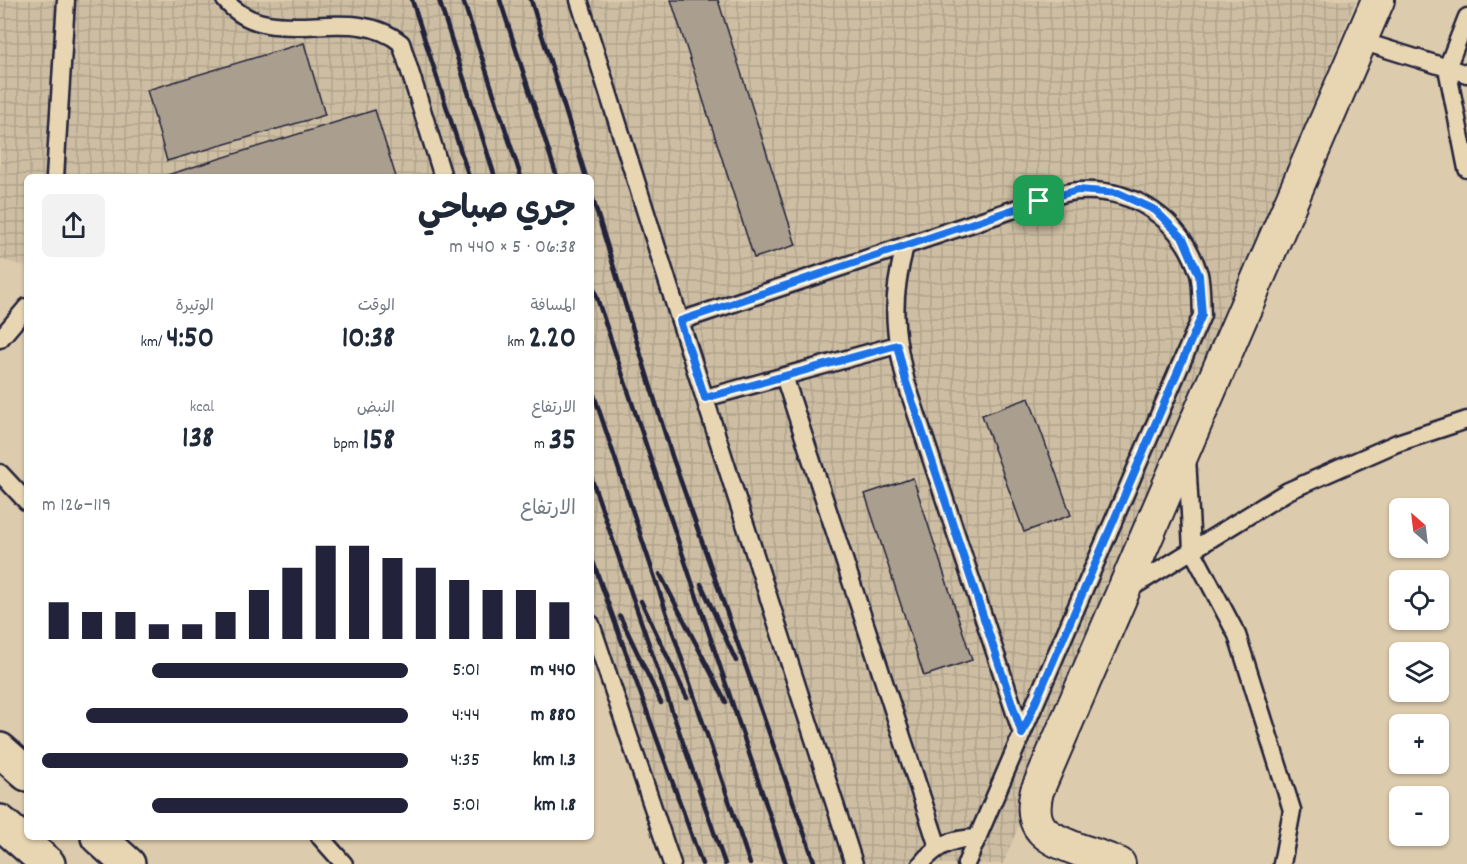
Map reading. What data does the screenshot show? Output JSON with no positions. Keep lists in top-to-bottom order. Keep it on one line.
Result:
{"north":"top left","page":{"heading":["جري صباحي","06:38 · 5 × 440 m"],"stats":[["المسافة","2.20 km"],["الوقت","10:38"],["الوتيرة","4:50 /km"],["الارتفاع","35 m"],["النبض","158 bpm"],["kcal","138"]],"chart":["الارتفاع","119–126 m"],"map_buttons":["+","−"],"list":[{"name":"440 m","note":"5:01"},{"name":"880 m","note":"4:44"},{"name":"1.3 km","note":"4:35"},{"name":"1.8 km","note":"5:01"}]}}
